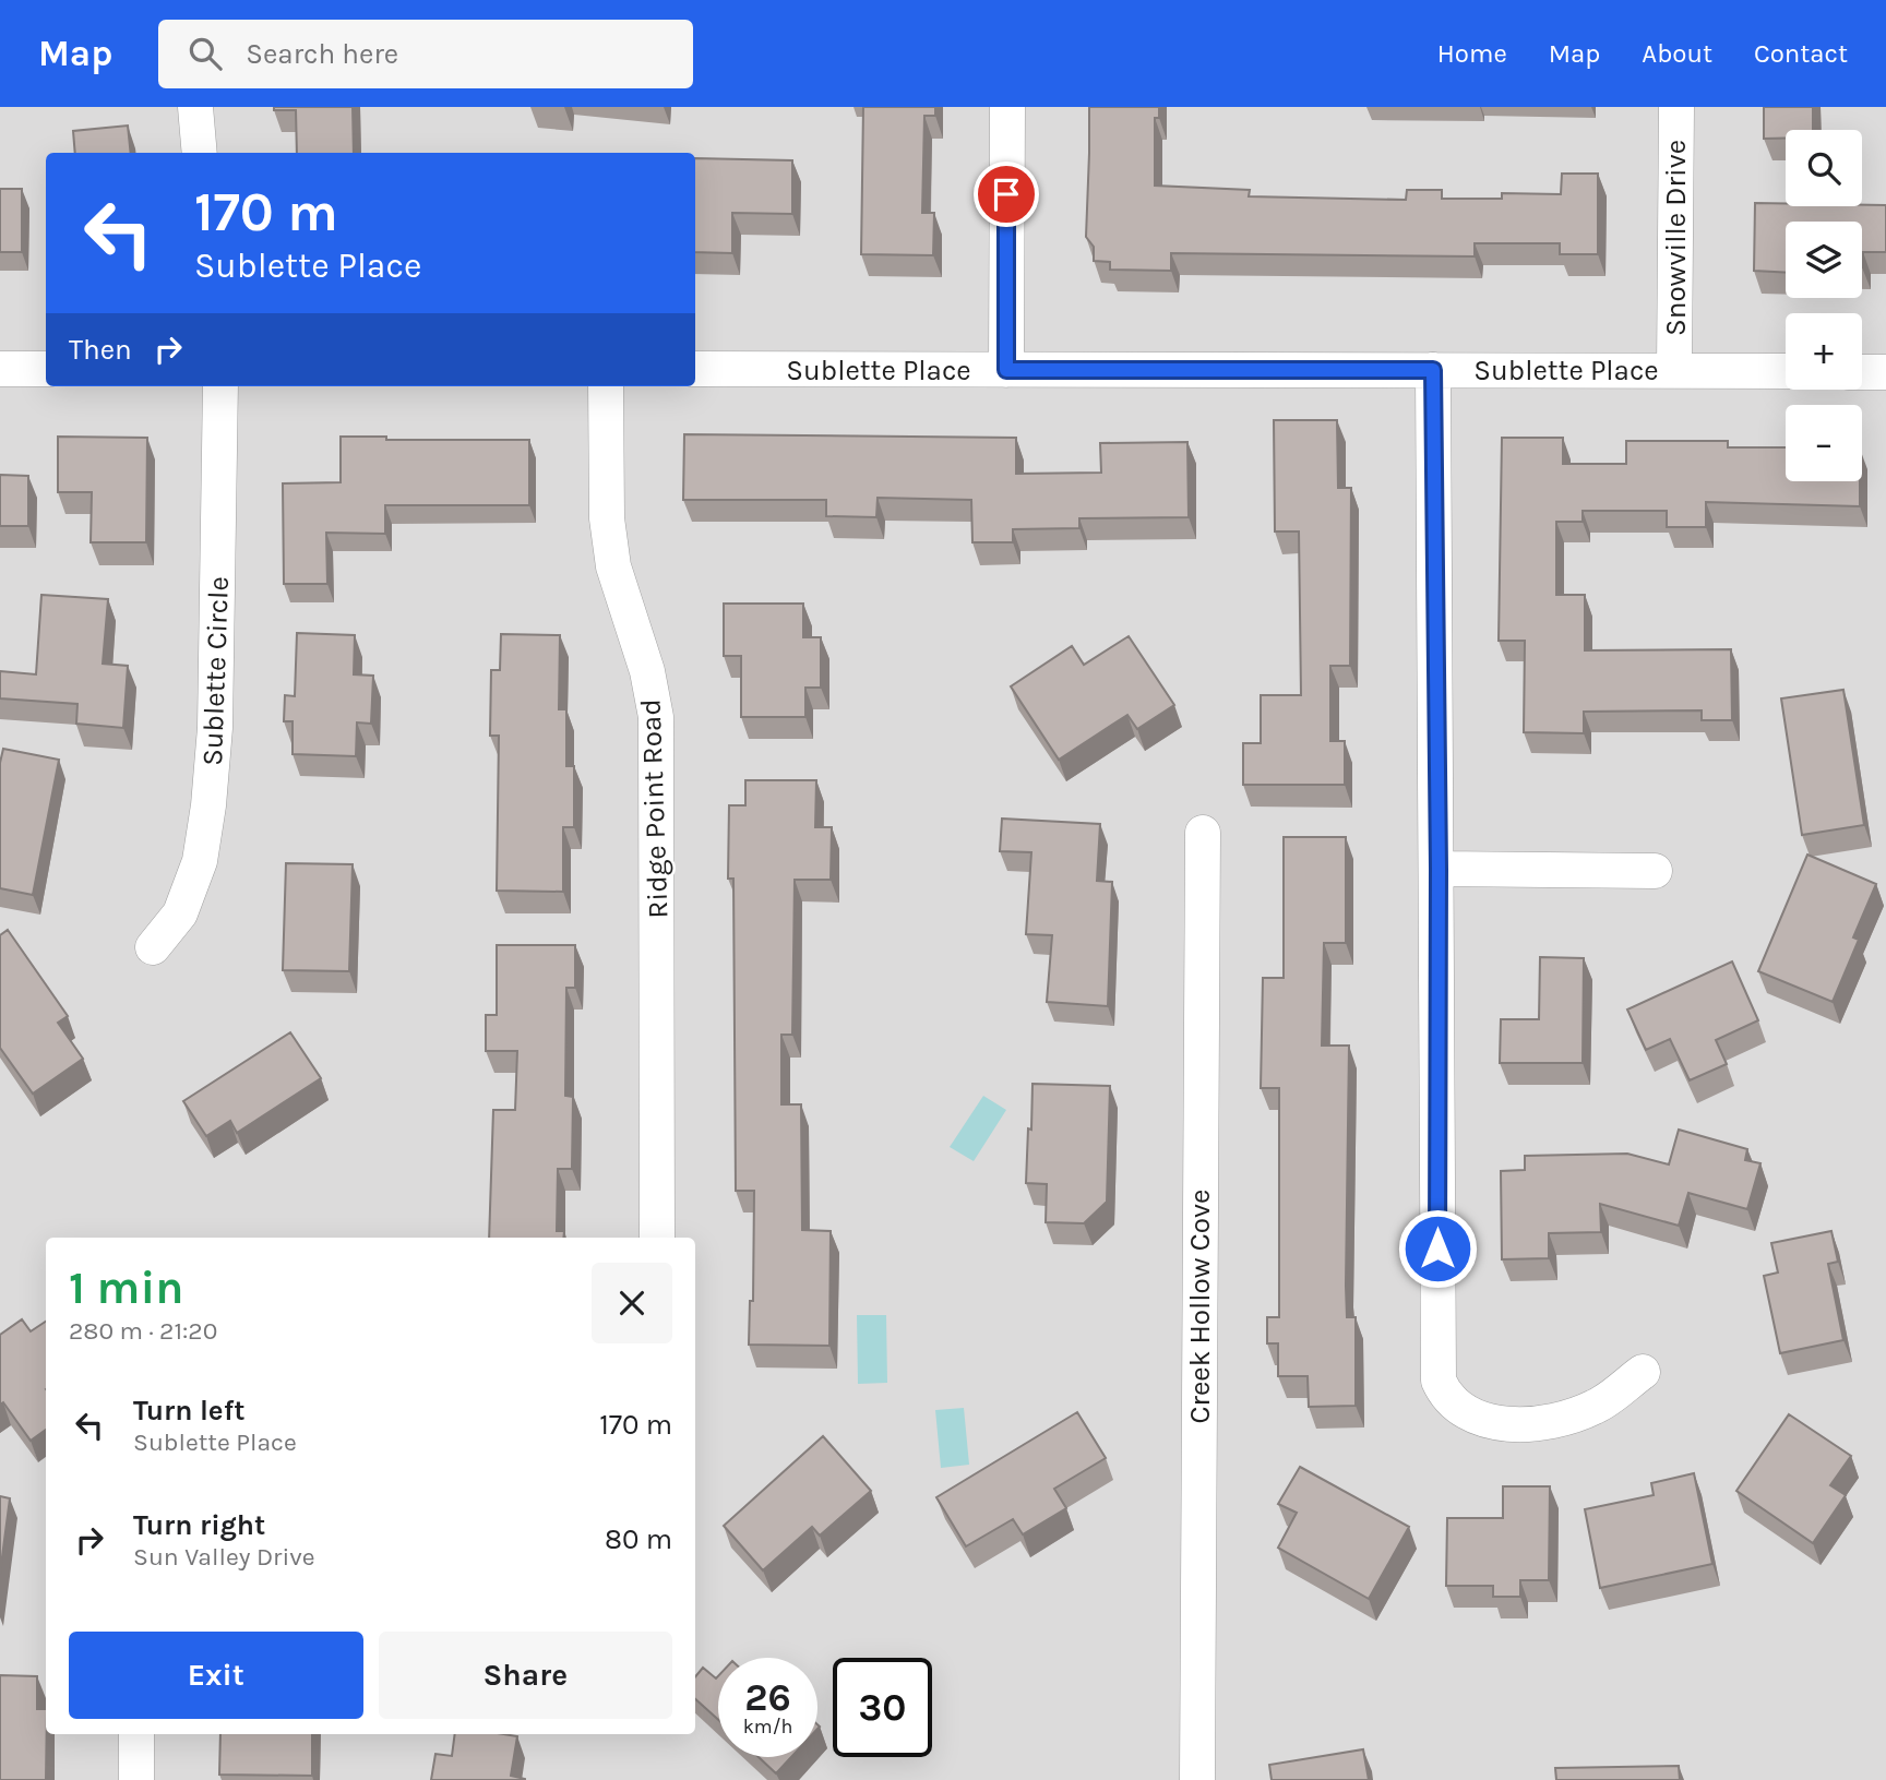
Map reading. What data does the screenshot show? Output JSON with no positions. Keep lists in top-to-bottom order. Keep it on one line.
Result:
{"streets":{"street":["Snowville Drive","Sublette Place","Sublette Circle","Ridge Point Road","Creek Hollow Cove"]},"crossings":[["Snowville Drive","Sublette Place"]],"page":{"header":"Map","search":"Search here","nav":["Home","Map","About","Contact"],"map_buttons":["+","−"],"turn":["170 m","Sublette Place"],"then":"Then","heading":["1 min","280 m · 21:20"],"list":[{"name":"Turn left","note":"Sublette Place","value":"170 m"},{"name":"Turn right","note":"Sun Valley Drive","value":"80 m"}],"buttons":["Exit","Share"],"speed":"26 km/h","limit":"30"}}
